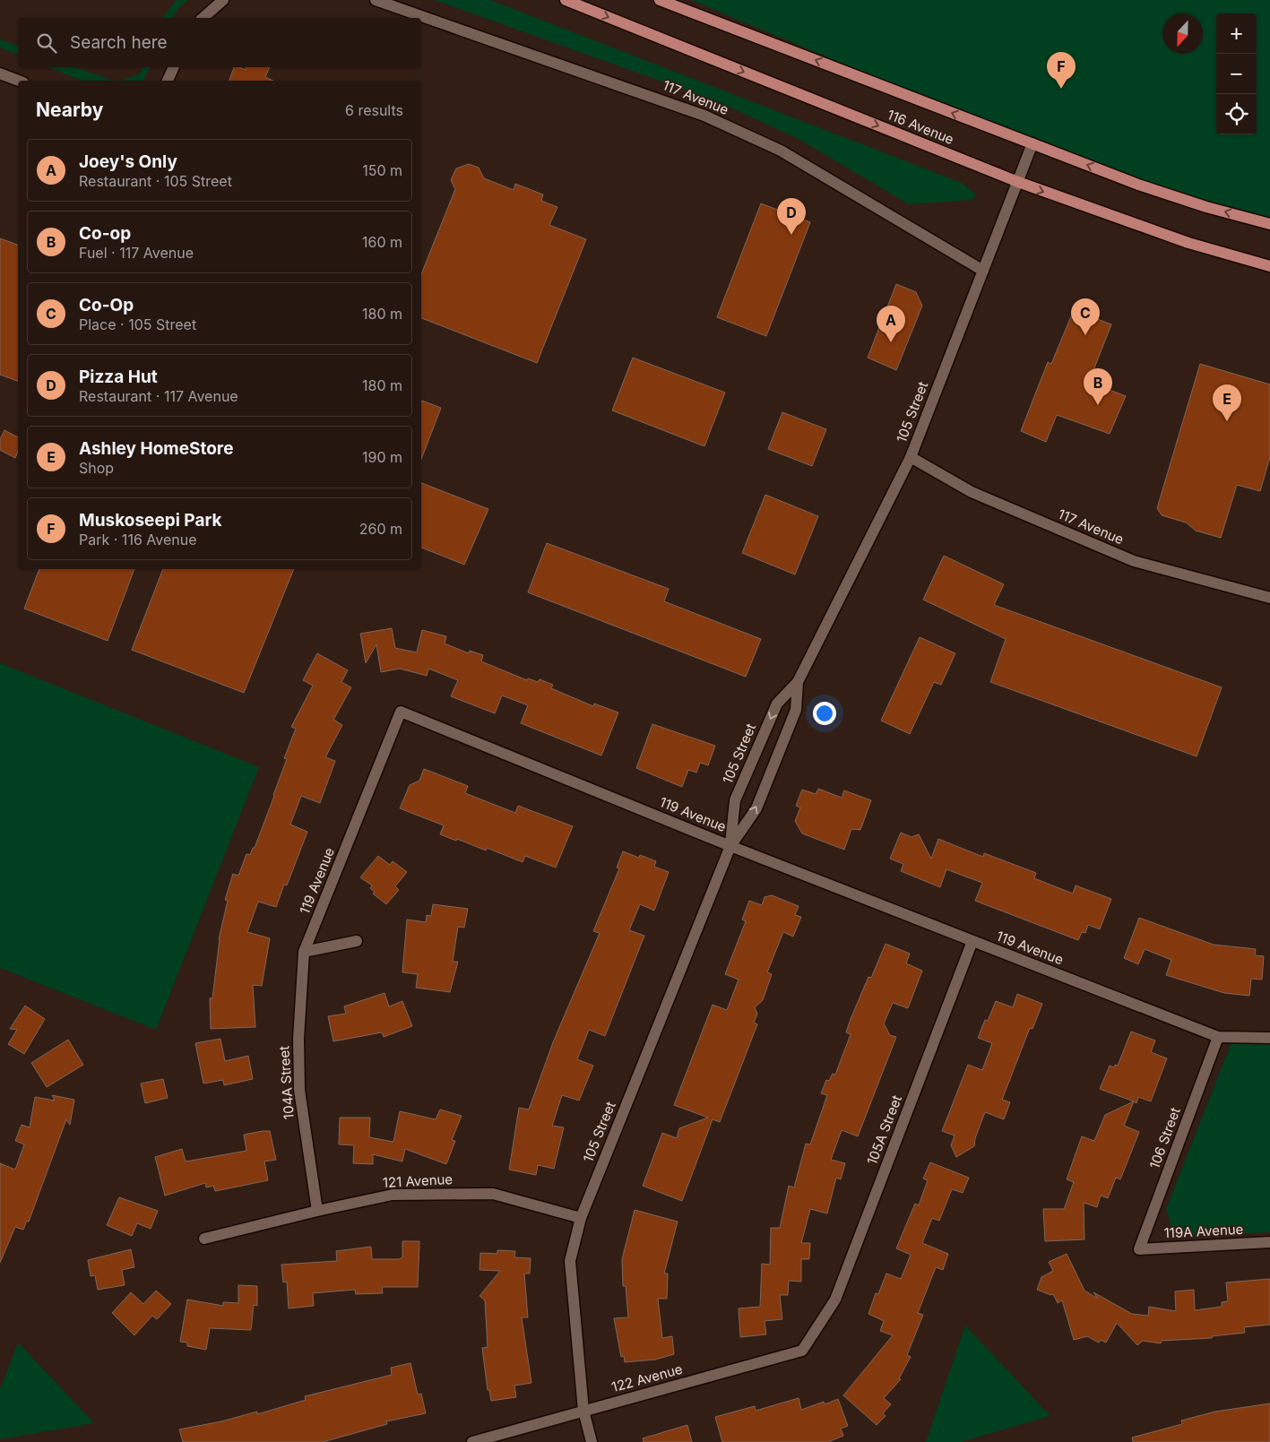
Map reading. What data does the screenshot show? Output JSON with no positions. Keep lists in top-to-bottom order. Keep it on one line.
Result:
{"streets":{"main road":["116 Avenue"],"street":["117 Avenue","105 Street","119 Avenue","104A Street","105A Street","106 Street","121 Avenue","119A Avenue","122 Avenue"]},"crossings":[["117 Avenue","105 Street"],["116 Avenue","105 Street"],["105 Street","119 Avenue"],["105 Street","121 Avenue"],["105 Street","122 Avenue"],["119 Avenue","104A Street"],["119 Avenue","105A Street"],["119 Avenue","106 Street"],["104A Street","121 Avenue"],["105A Street","122 Avenue"],["106 Street","119A Avenue"]],"north":"bottom","page":{"map_buttons":["+","−"],"search":"Search here","pins":["F","D","C","A","B","E"],"heading":["Nearby","6 results"],"list":[{"mark":"A","name":"Joey's Only","note":"Restaurant · 105 Street","value":"150 m"},{"mark":"B","name":"Co-op","note":"Fuel · 117 Avenue","value":"160 m"},{"mark":"C","name":"Co-Op","note":"Place · 105 Street","value":"180 m"},{"mark":"D","name":"Pizza Hut","note":"Restaurant · 117 Avenue","value":"180 m"},{"mark":"E","name":"Ashley HomeStore","note":"Shop","value":"190 m"},{"mark":"F","name":"Muskoseepi Park","note":"Park · 116 Avenue","value":"260 m"}]}}
